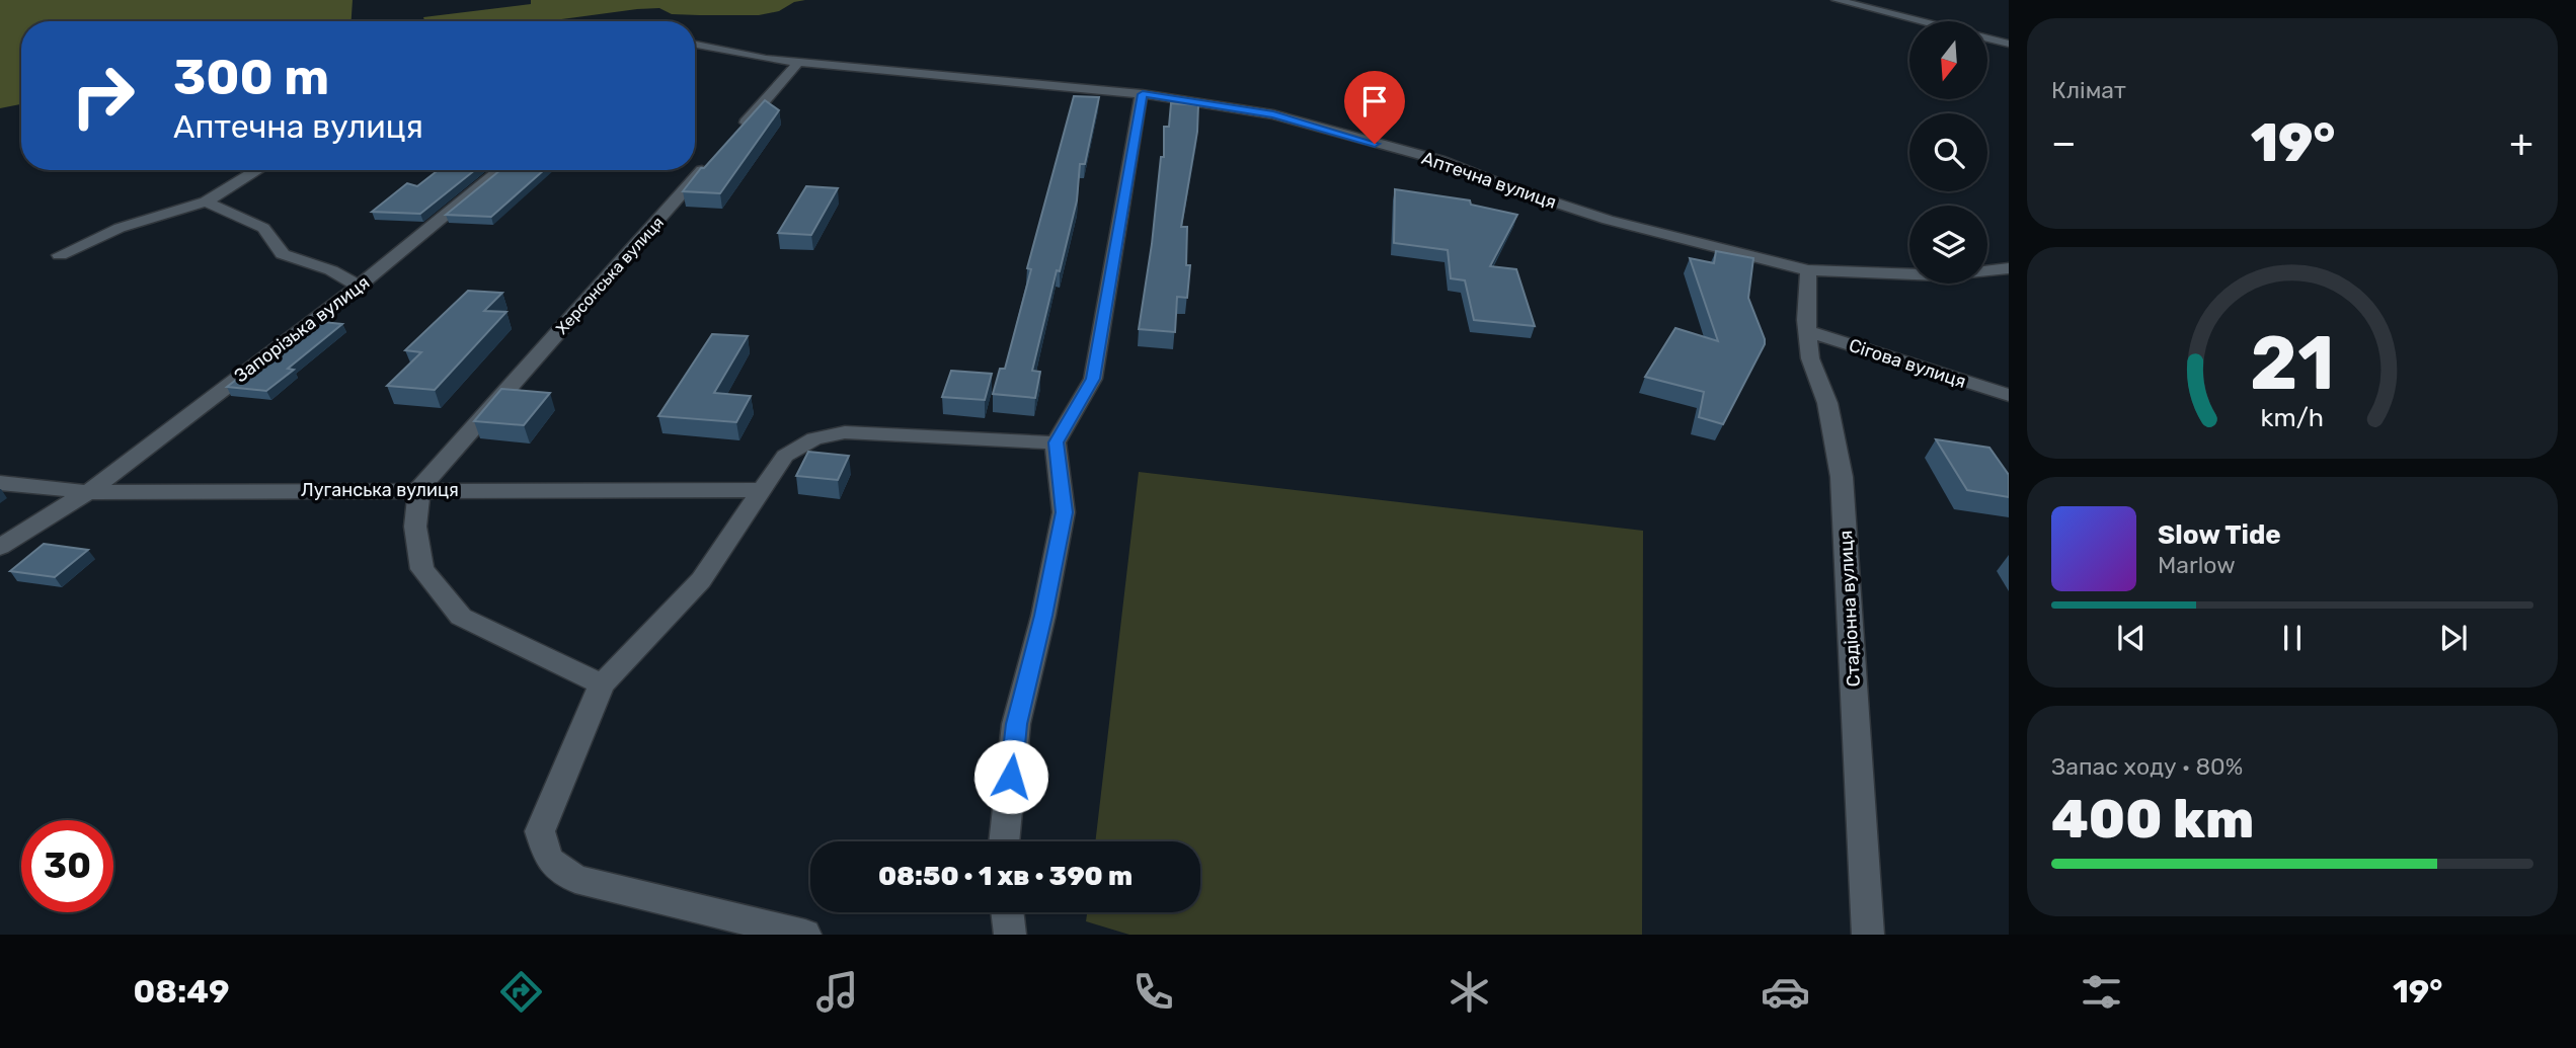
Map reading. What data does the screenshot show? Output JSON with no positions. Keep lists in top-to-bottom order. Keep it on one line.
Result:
{"streets":{"street":["Аптечна вулиця","Херсонська вулиця","Запорізька вулиця","Сігова вулиця","Луганська вулиця","Стадіонна вулиця"]},"crossings":[["Аптечна вулиця","Стадіонна вулиця"],["Херсонська вулиця","Луганська вулиця"],["Запорізька вулиця","Луганська вулиця"],["Сігова вулиця","Стадіонна вулиця"]],"north":"bottom","page":{"tile":["Клімат",["Запас ходу · 80%","400 km"]],"turn":["300 m","Аптечна вулиця"],"heat":["−","19°","+"],"song":["Slow Tide","Marlow"],"limit":"30","trip":"08:50 · 1 хв · 390 m","tabs":["08:49","19°"],"gauge":["21","km/h"]}}
